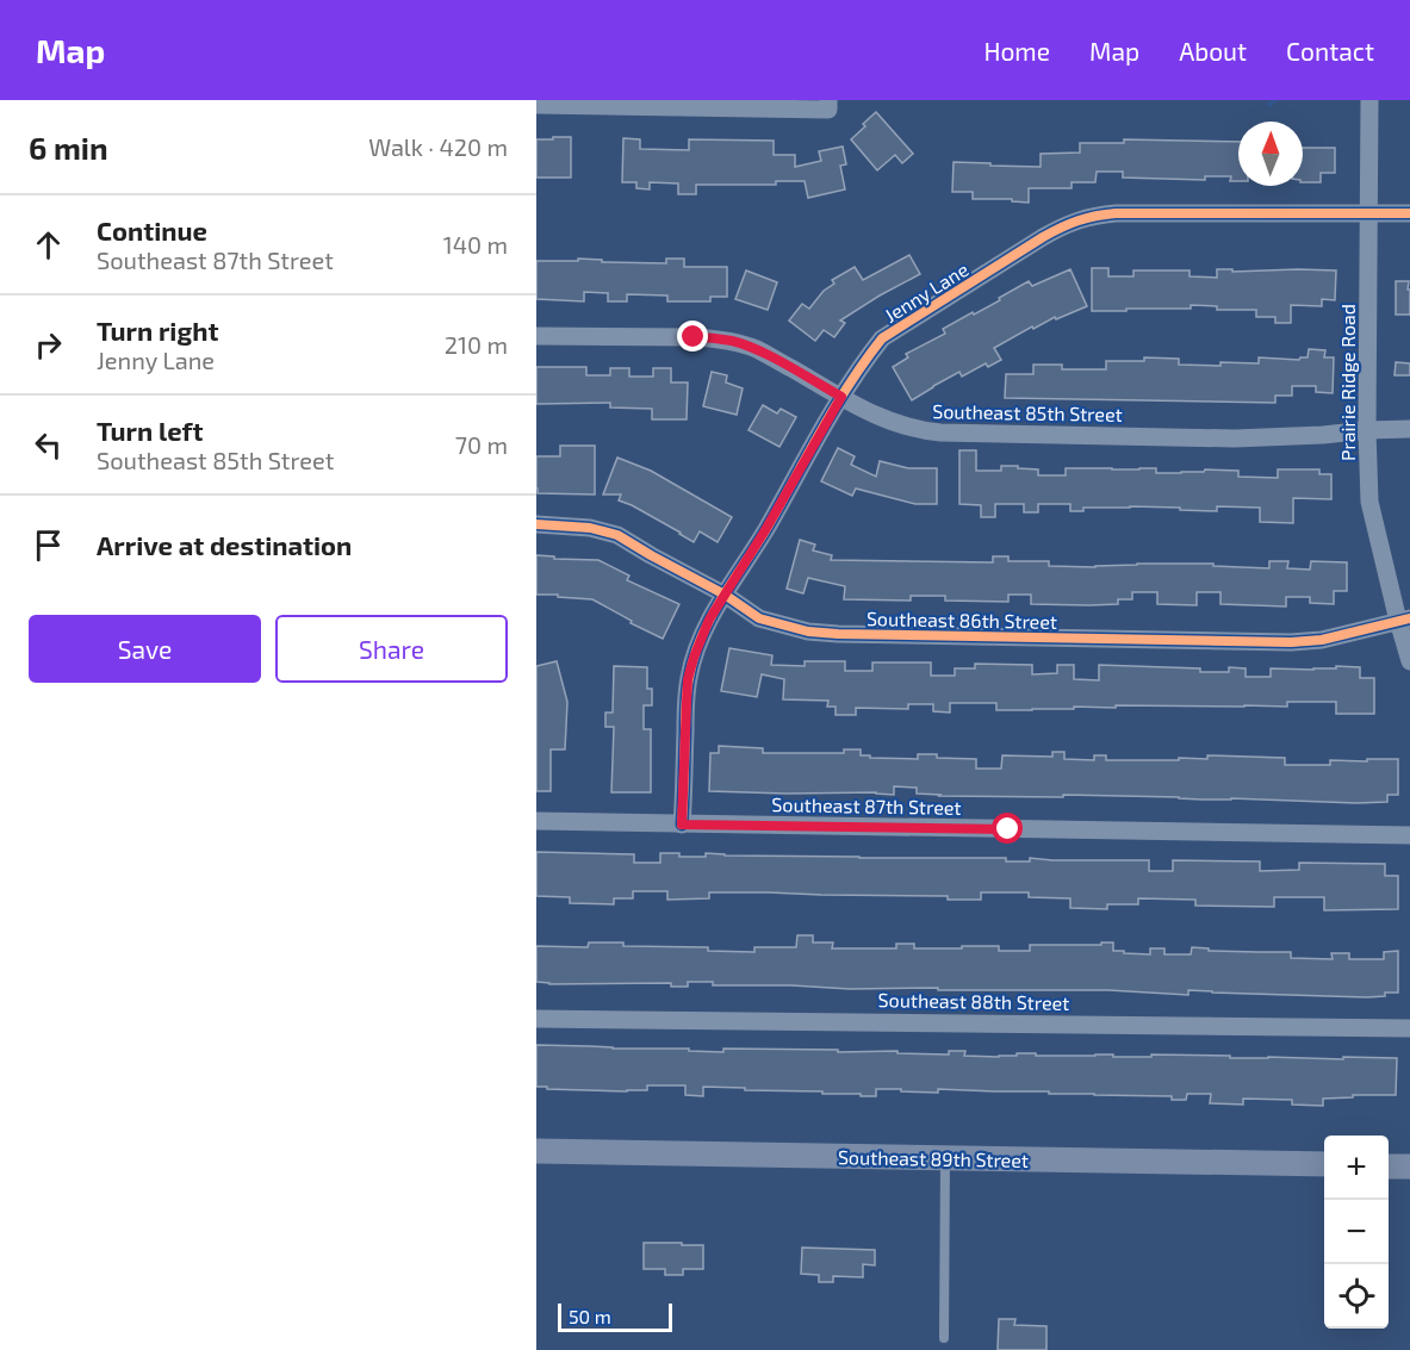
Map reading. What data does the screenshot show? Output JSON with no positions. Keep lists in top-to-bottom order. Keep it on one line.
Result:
{"streets":{"street":["Jenny Lane","Prairie Ridge Road","Southeast 85th Street","Southeast 86th Street","Southeast 87th Street","Southeast 88th Street","Southeast 89th Street"]},"crossings":[["Jenny Lane","Prairie Ridge Road"],["Jenny Lane","Southeast 85th Street"],["Jenny Lane","Southeast 86th Street"],["Jenny Lane","Southeast 87th Street"],["Prairie Ridge Road","Southeast 85th Street"],["Prairie Ridge Road","Southeast 86th Street"]],"scale_bar":"50 m","north":"top","page":{"header":"Map","nav":["Home","Map","About","Contact"],"heading":["6 min","Walk · 420 m"],"list":[["Continue","Southeast 87th Street","140 m"],["Turn right","Jenny Lane","210 m"],["Turn left","Southeast 85th Street","70 m"],"Arrive at destination"],"buttons":["Save","Share"],"map_buttons":["+","−"],"scale":"50 m"}}
